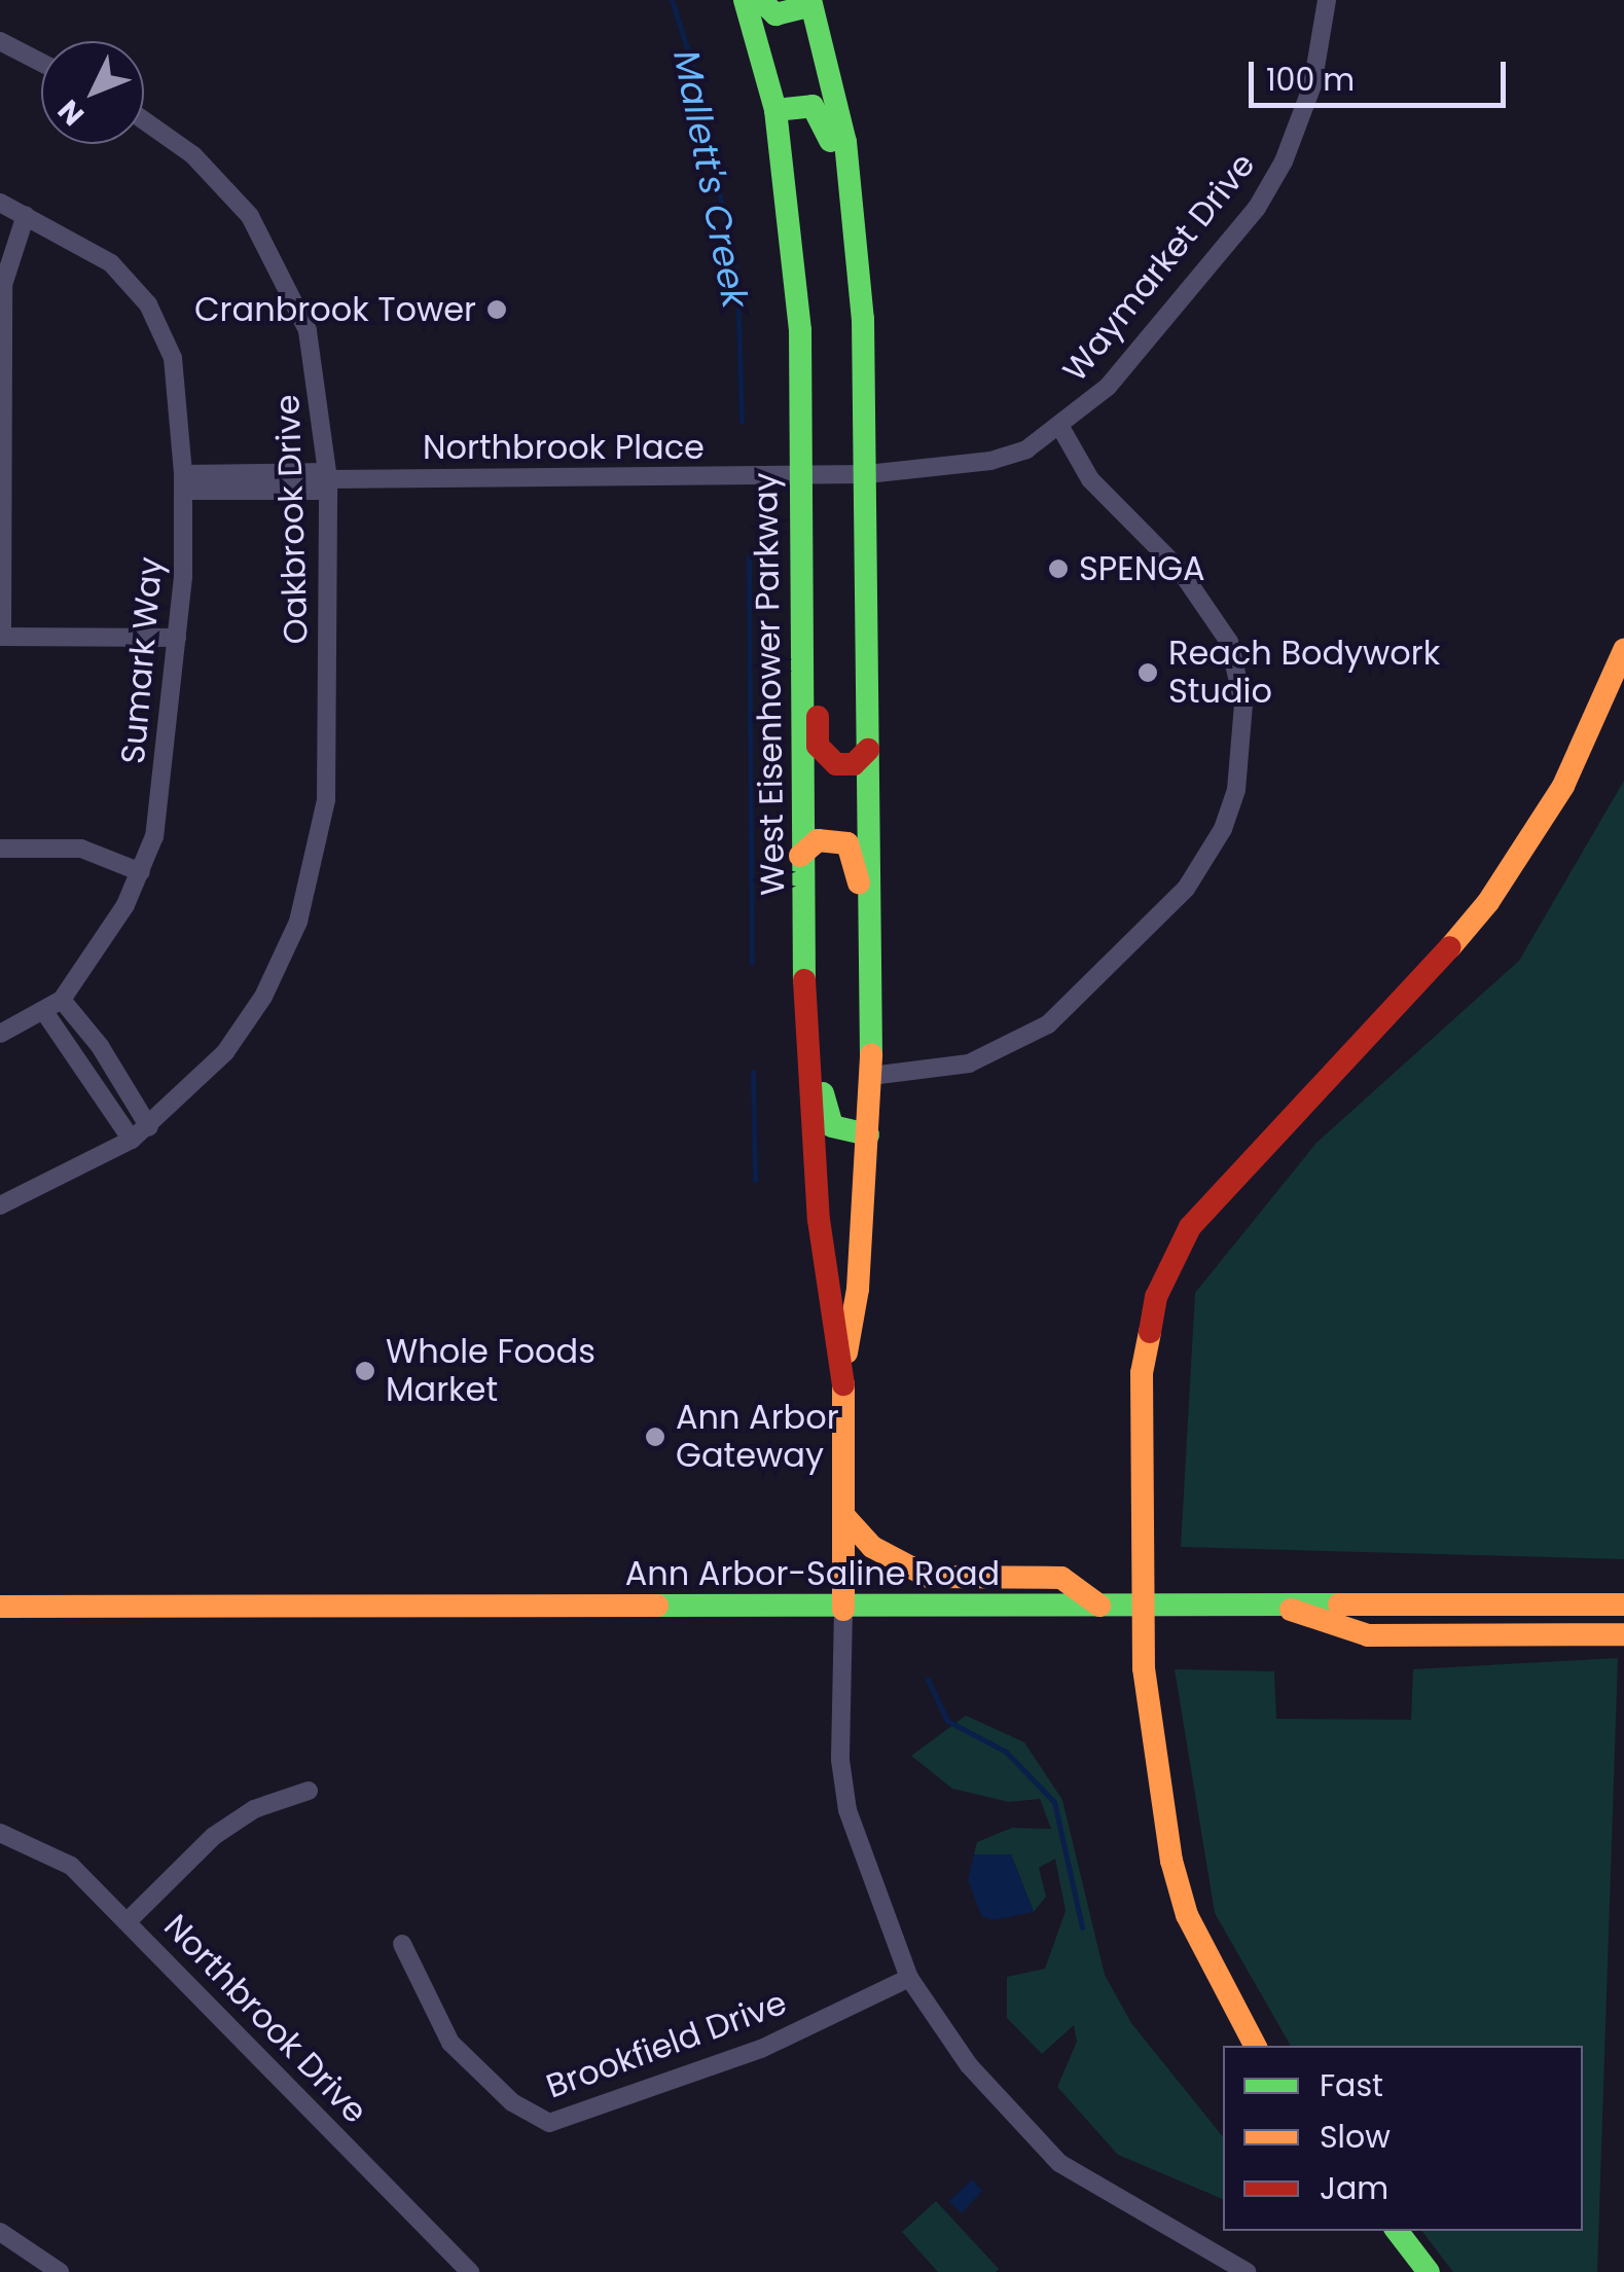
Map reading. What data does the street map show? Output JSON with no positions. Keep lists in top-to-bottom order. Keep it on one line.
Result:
{"streets":{"main road":["West Eisenhower Parkway","Ann Arbor-Saline Road"],"street":["Waymarket Drive","Northbrook Place","Oakbrook Drive","Sumark Way","Northbrook Drive","Brookfield Drive"]},"crossings":[["Waymarket Drive","Northbrook Place"],["Waymarket Drive","West Eisenhower Parkway"],["Northbrook Place","Oakbrook Drive"],["Northbrook Place","Sumark Way"],["Northbrook Place","West Eisenhower Parkway"],["West Eisenhower Parkway","Ann Arbor-Saline Road"]],"water":["Mallett's Creek"],"places":["Cranbrook Tower","SPENGA","Reach Bodywork Studio","Whole Foods Market","Ann Arbor Gateway"],"legend":["Fast","Slow","Jam"],"scale_bar":"100 m","north":"bottom left"}
